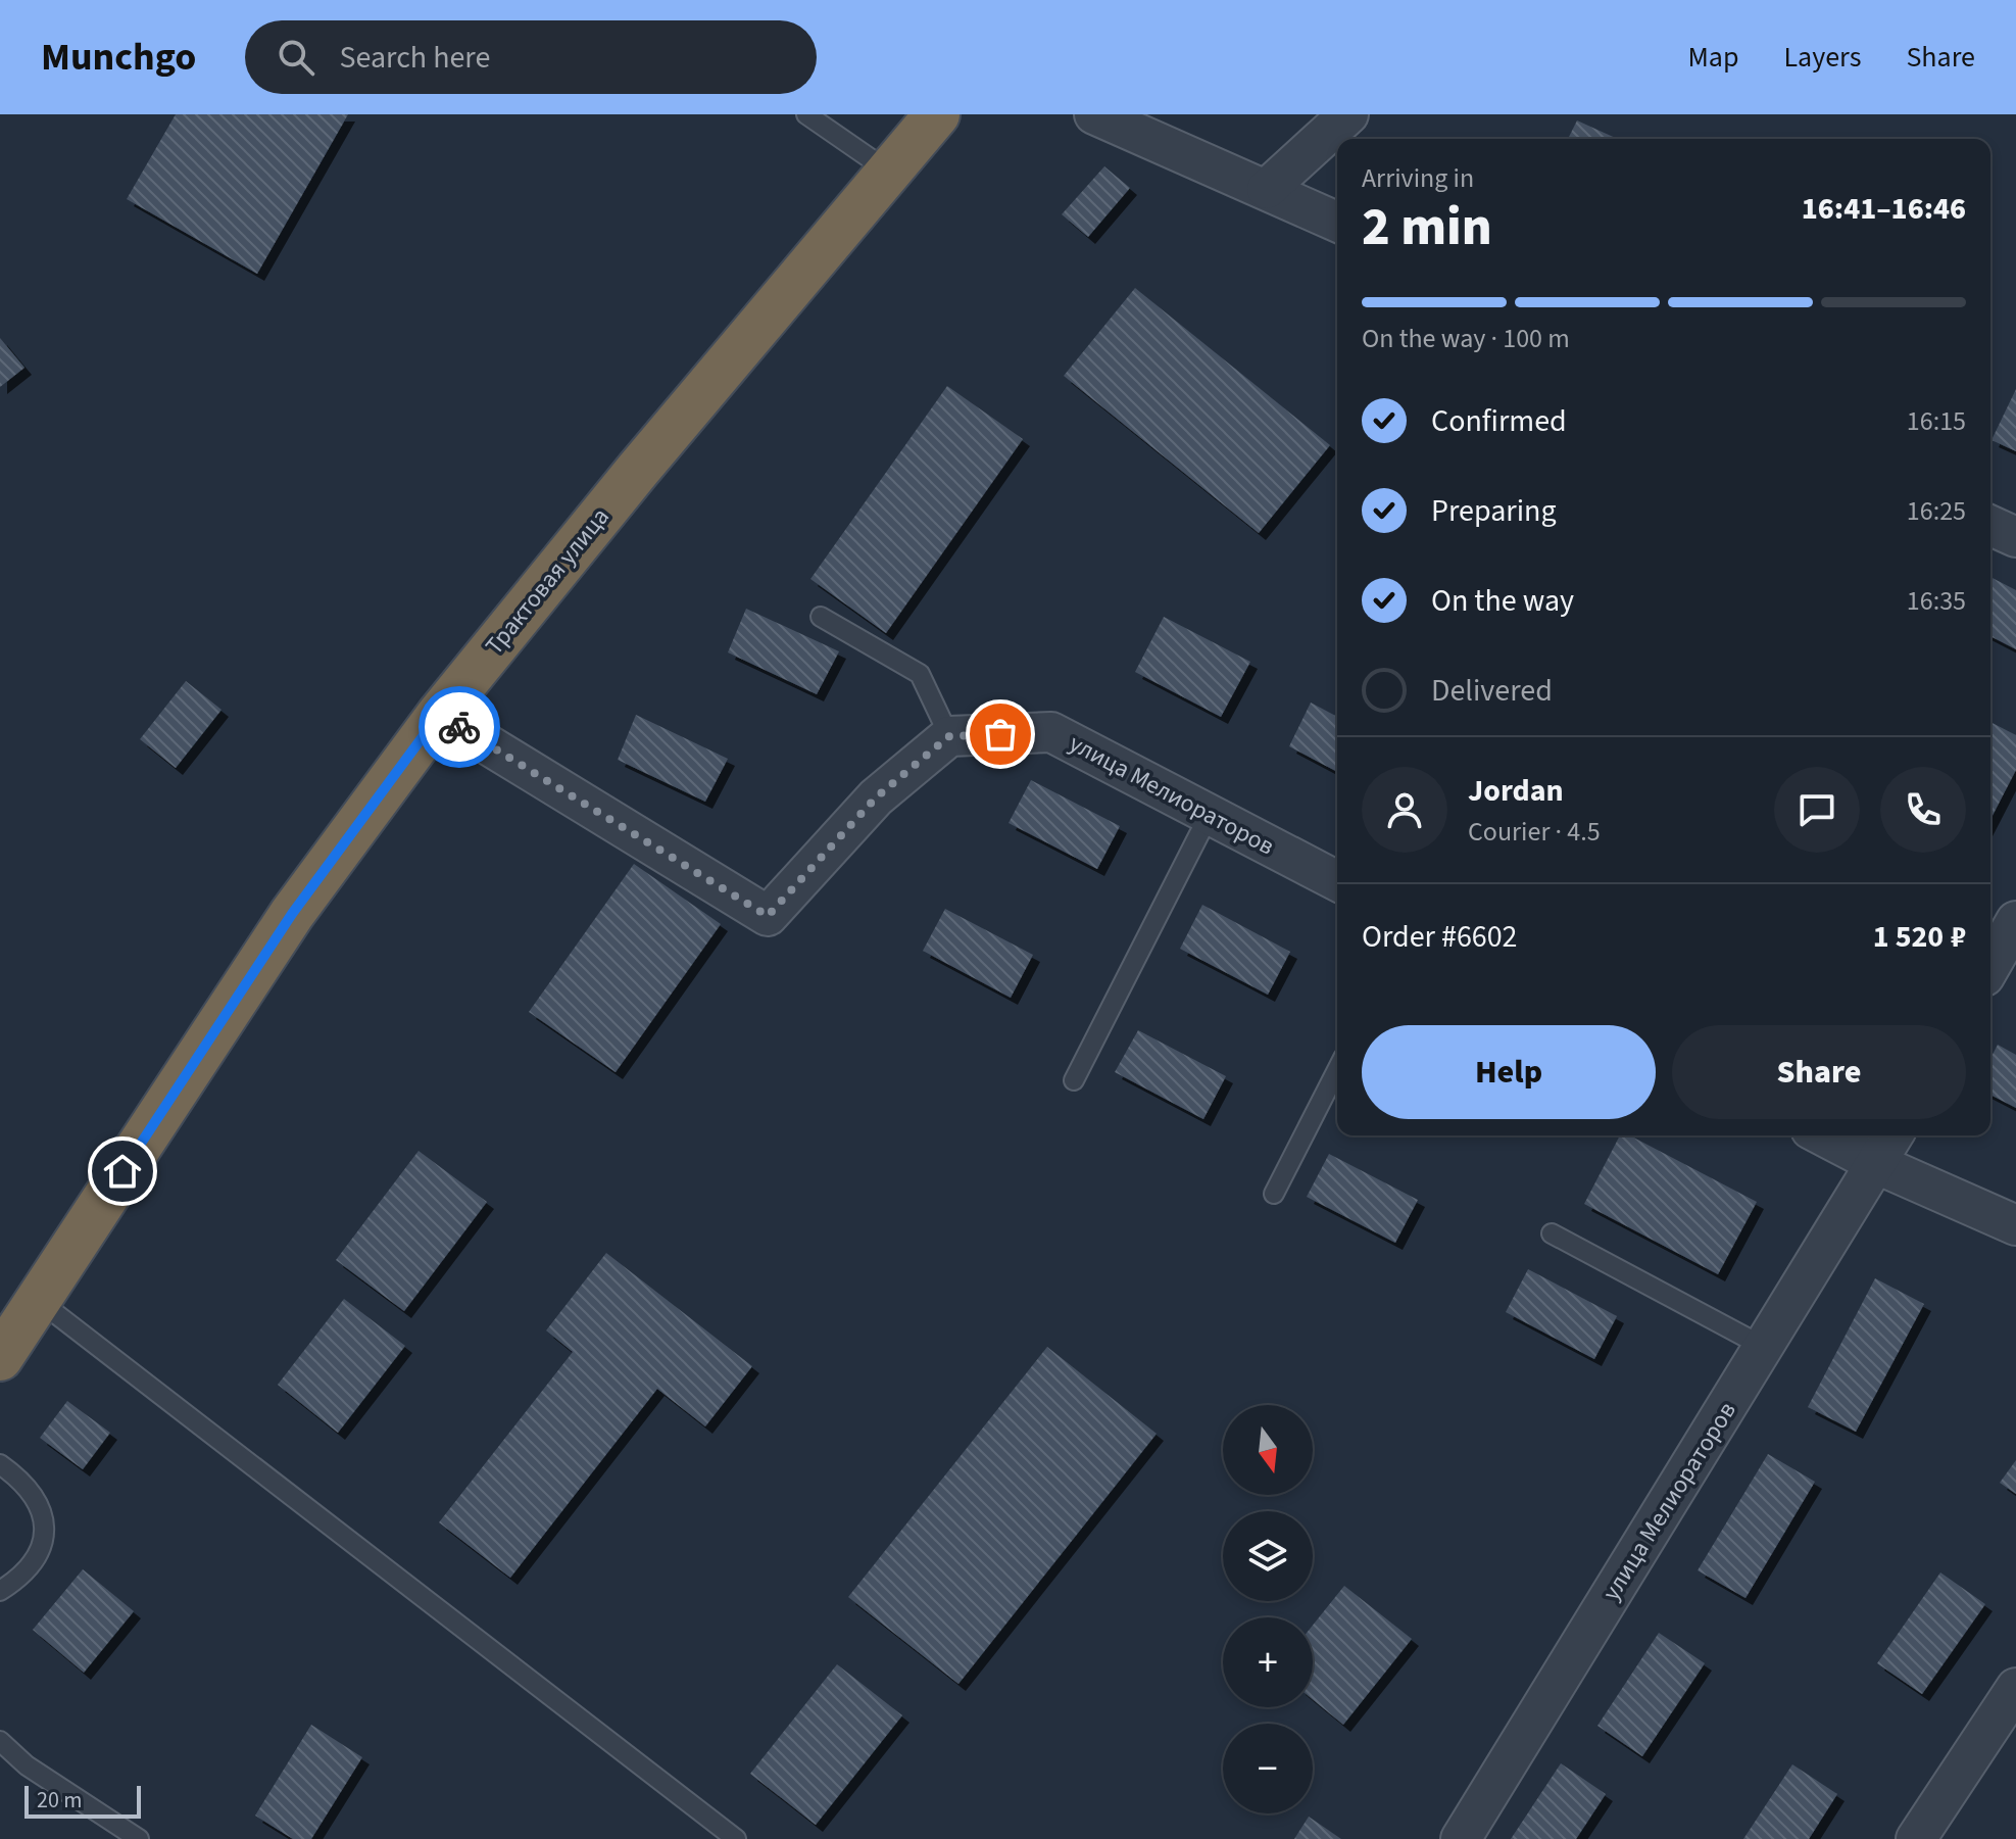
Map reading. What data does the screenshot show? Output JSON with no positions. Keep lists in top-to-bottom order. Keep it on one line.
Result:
{"streets":{"highway":["Трактовая улица"],"street":["улица Мелиораторов"]},"scale_bar":"20 m","north":"bottom","page":{"header":"Munchgo","search":"Search here","nav":["Map","Layers","Share"],"heading":["2 min","Arriving in","16:41–16:46"],"panel":["Jordan","Courier · 4.5","Order #6602","1 520 ₽"],"bar":"On the way · 100 m","list":[["Confirmed","16:15"],["Preparing","16:25"],["On the way","16:35"],"Delivered"],"buttons":["Help","Share"],"map_buttons":["+","−"],"scale":"20 m"}}
